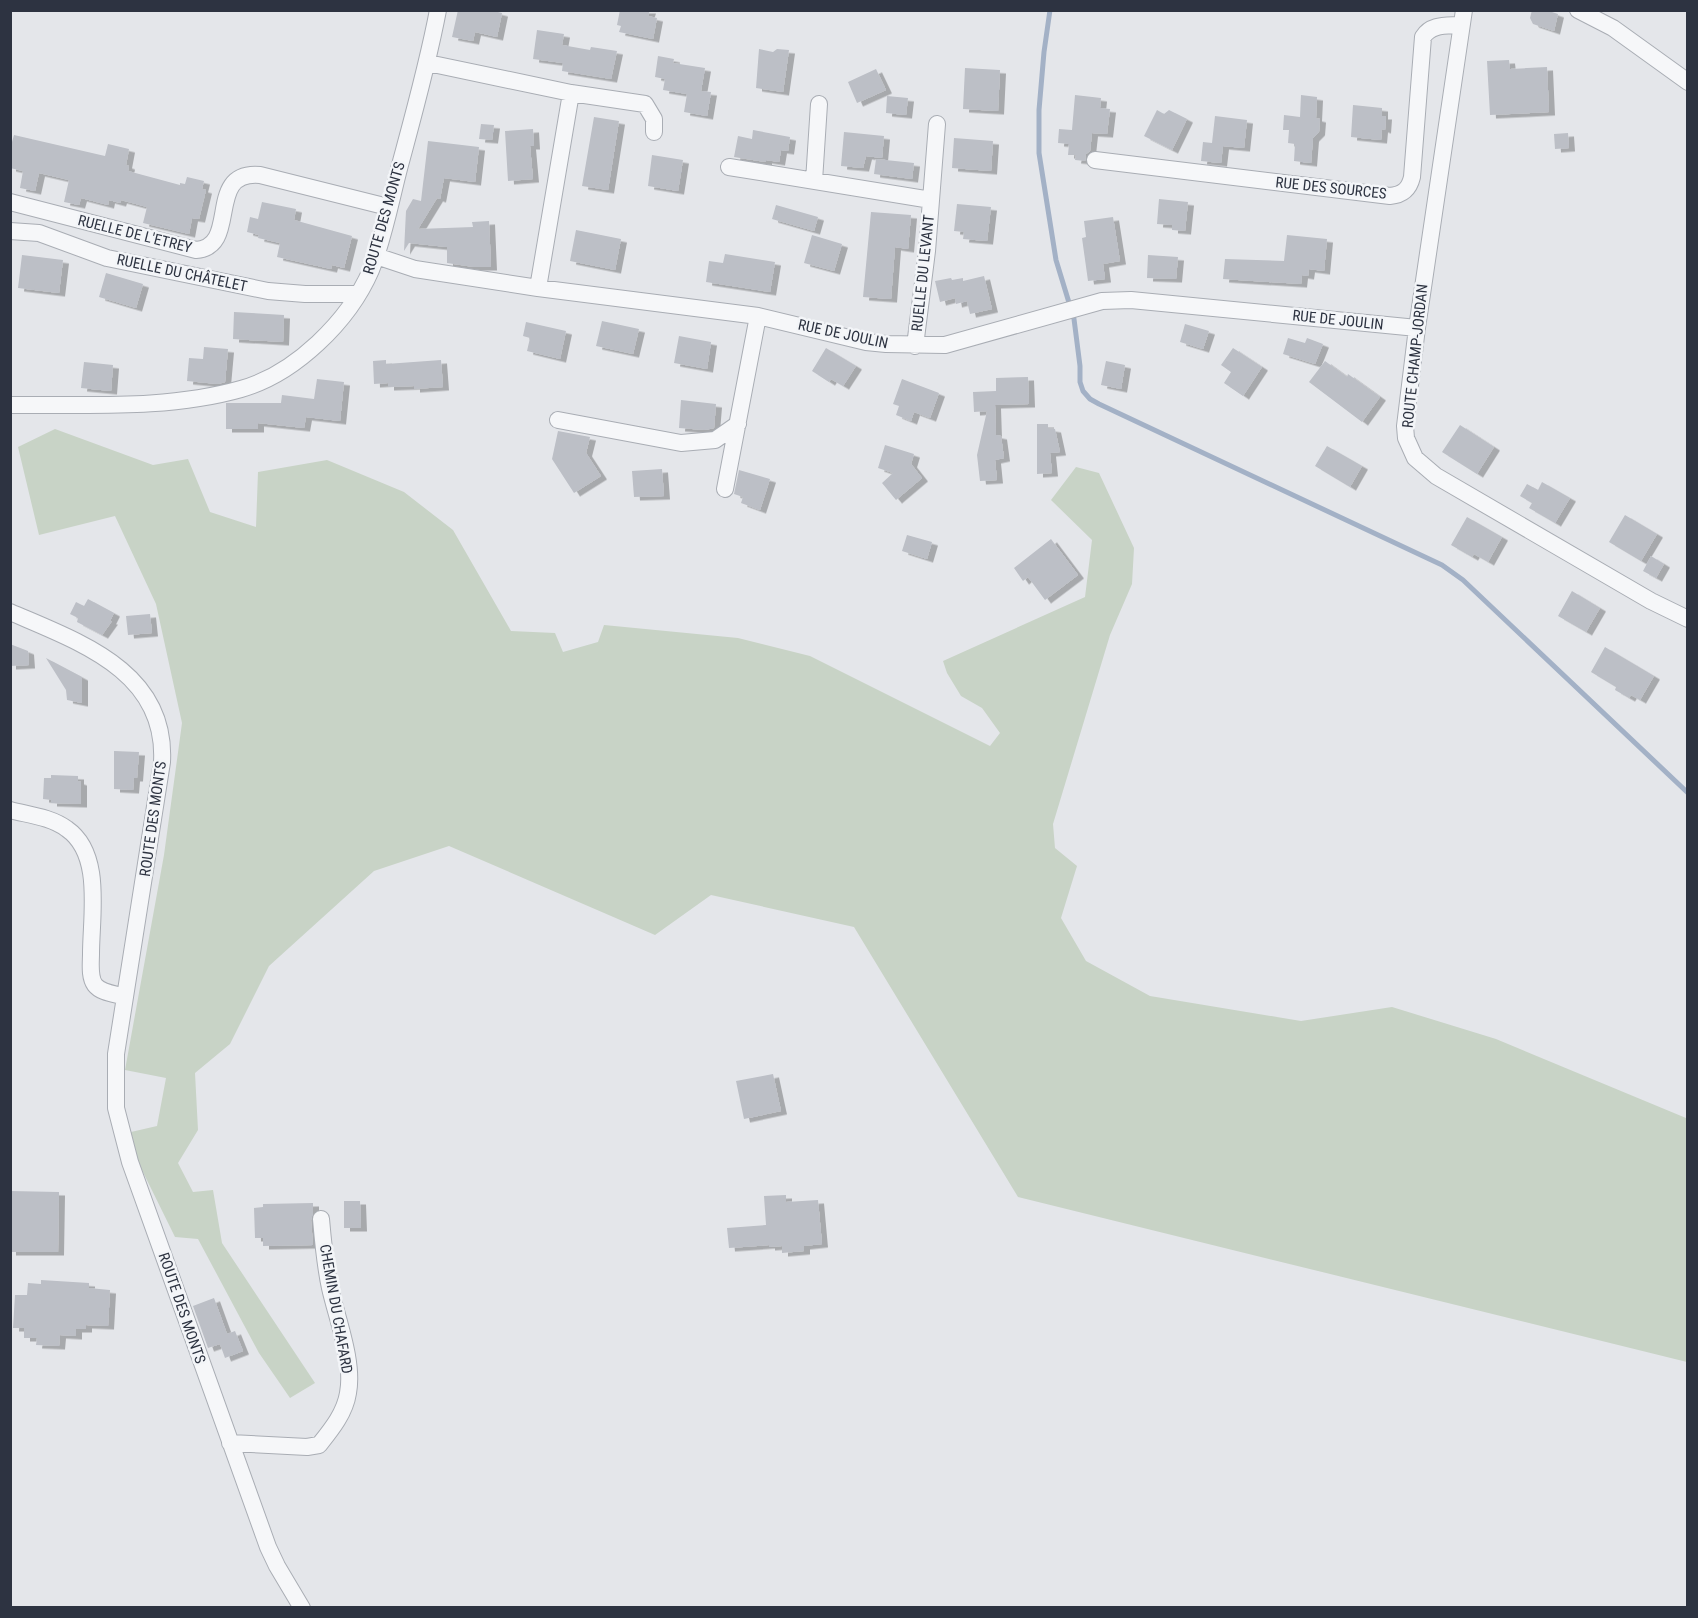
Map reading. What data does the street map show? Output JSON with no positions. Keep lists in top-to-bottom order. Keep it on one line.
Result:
{"streets":{"street":["RUE DES SOURCES","ROUTE DES MONTS","RUELLE DE L'ETREY","RUELLE DU CHÂTELET","RUELLE DU LEVANT","RUE DE JOULIN","ROUTE CHAMP-JORDAN","CHEMIN DU CHAFARD"]},"crossings":[["RUE DES SOURCES","ROUTE CHAMP-JORDAN"],["ROUTE DES MONTS","RUELLE DE L'ETREY"],["ROUTE DES MONTS","RUELLE DU CHÂTELET"],["ROUTE DES MONTS","RUE DE JOULIN"],["ROUTE DES MONTS","CHEMIN DU CHAFARD"],["RUELLE DU LEVANT","RUE DE JOULIN"],["RUE DE JOULIN","ROUTE CHAMP-JORDAN"]]}
